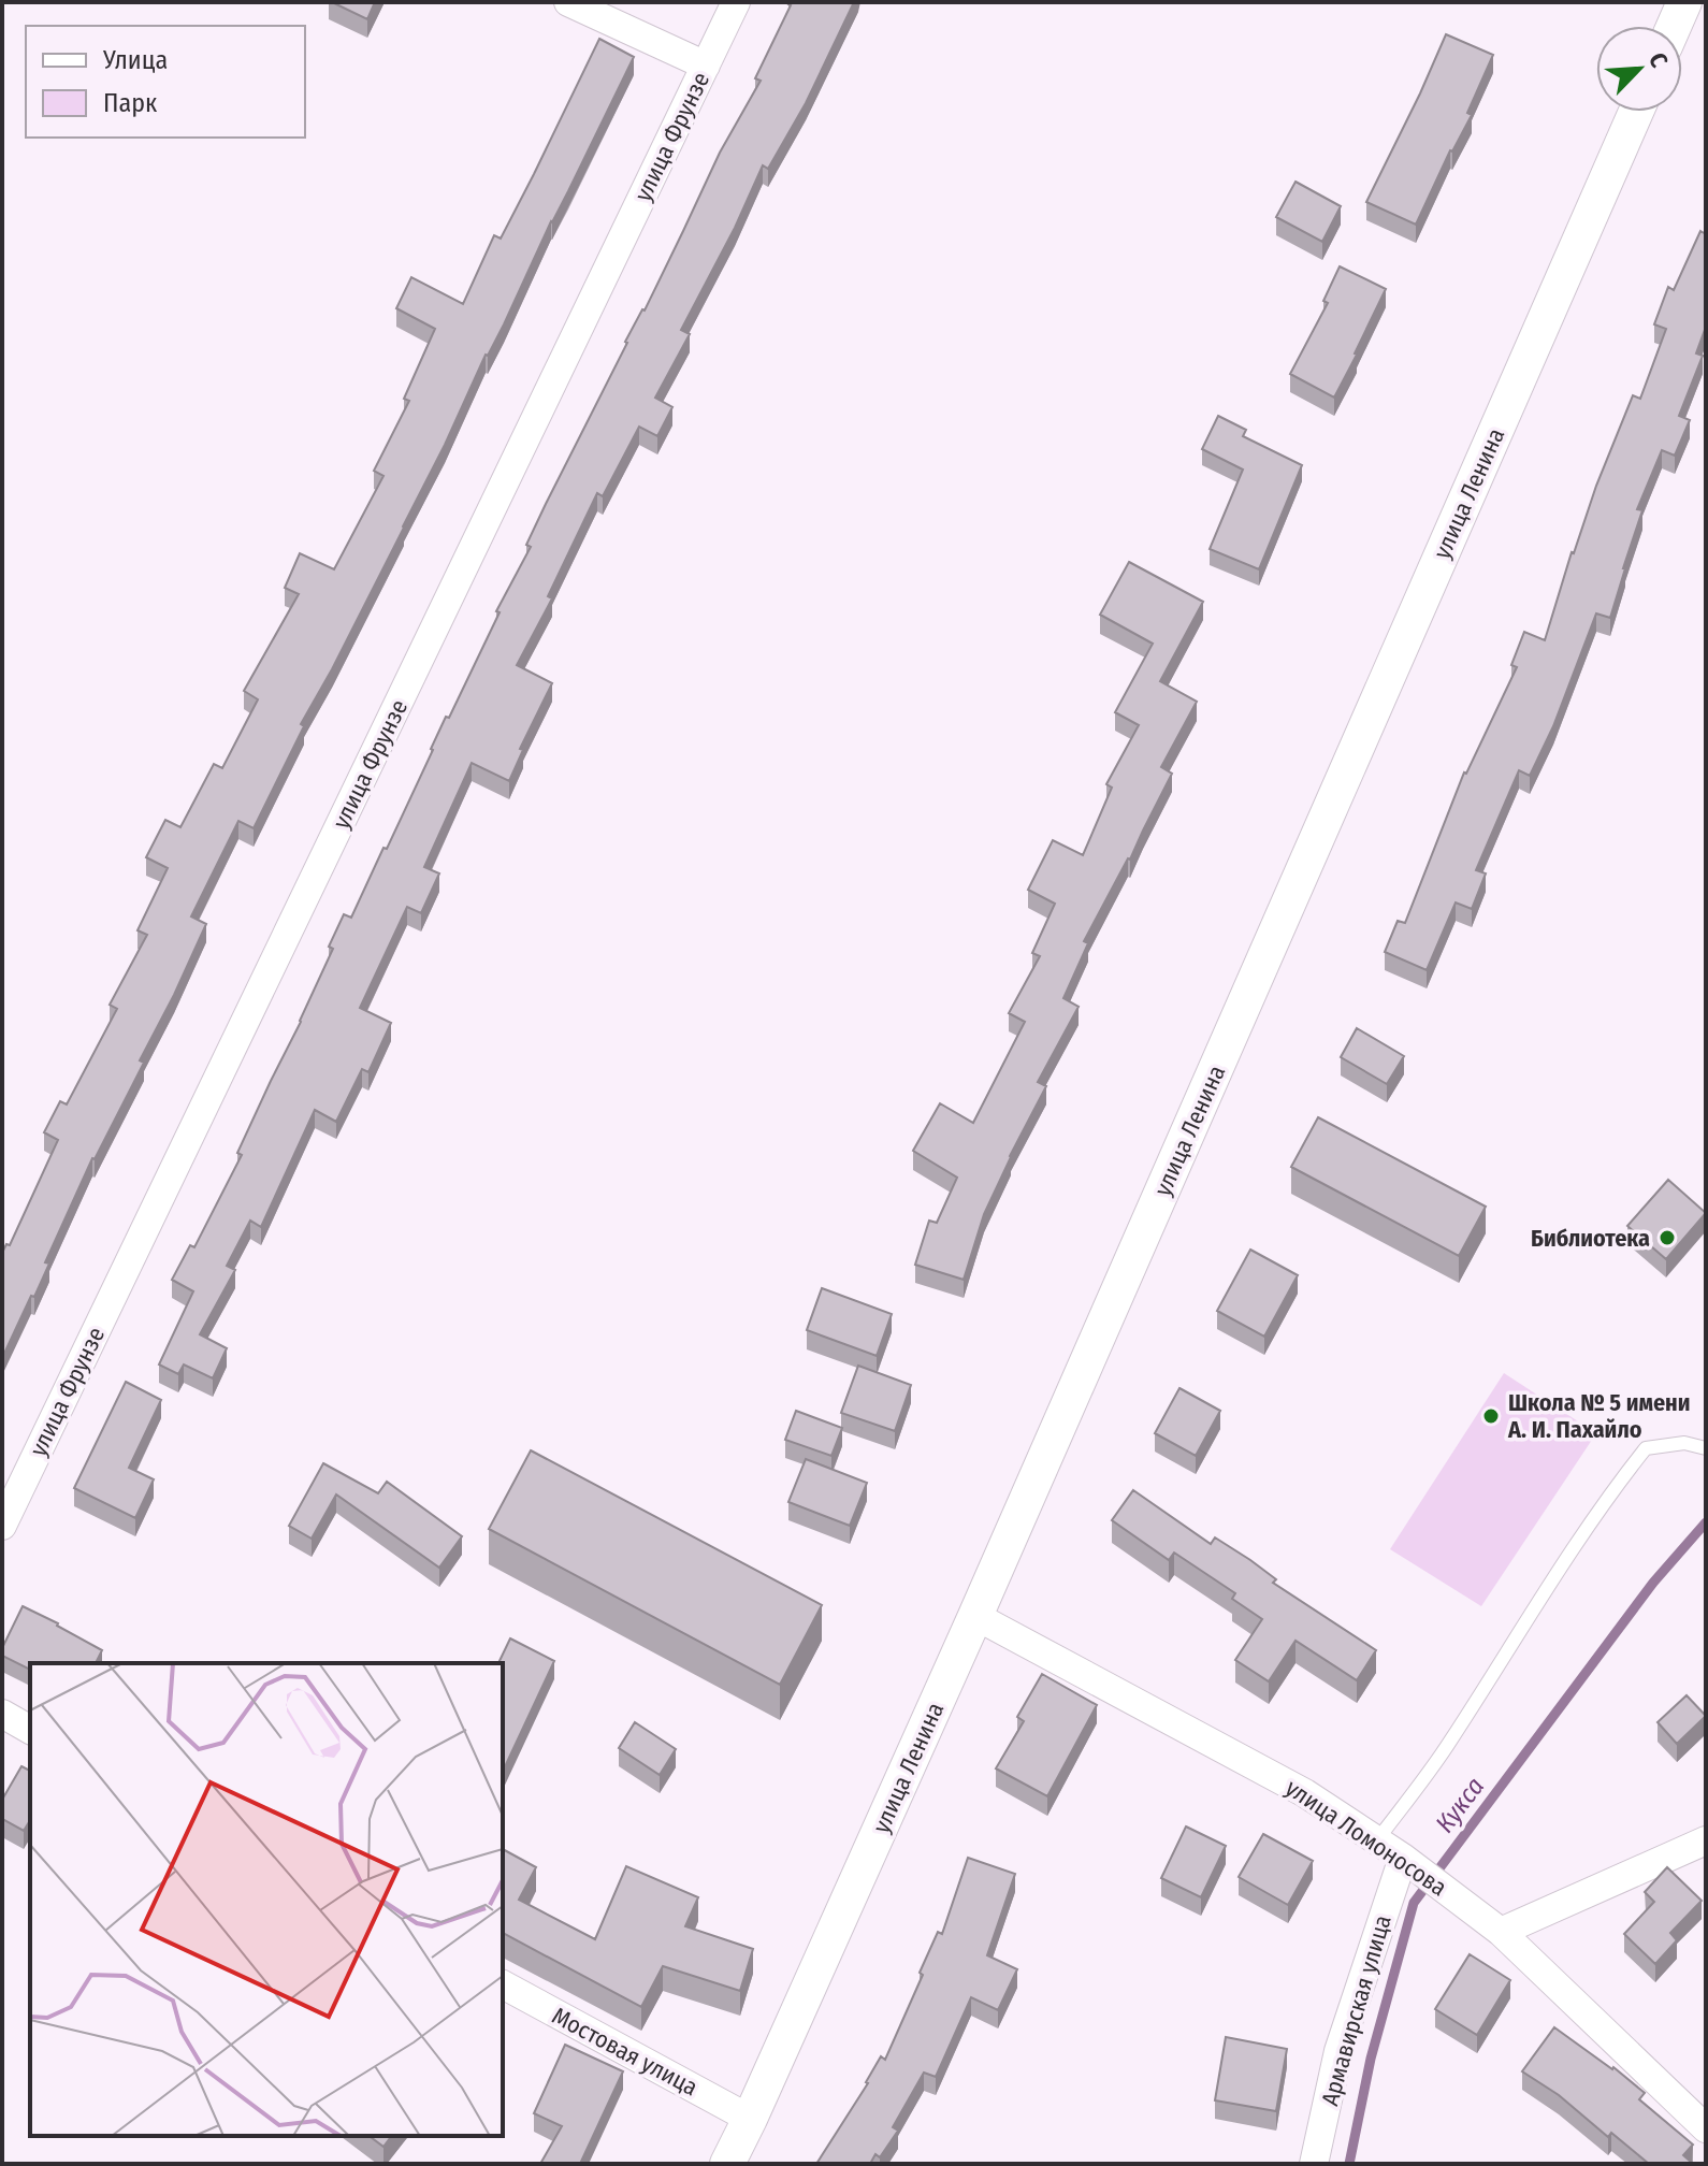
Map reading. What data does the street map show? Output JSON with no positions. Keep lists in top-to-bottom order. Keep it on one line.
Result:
{"streets":{"street":["улица Фрунзе","улица Ленина","улица Ломоносова","Армавирская улица","Мостовая улица"]},"crossings":[["улица Ленина","улица Ломоносова"],["улица Ленина","Мостовая улица"],["улица Ломоносова","Армавирская улица"]],"water":["Кукса"],"places":["Библиотека","Школа № 5 имени А. И. Пахайло"],"legend":["Улица","Парк"],"north":"top right"}
